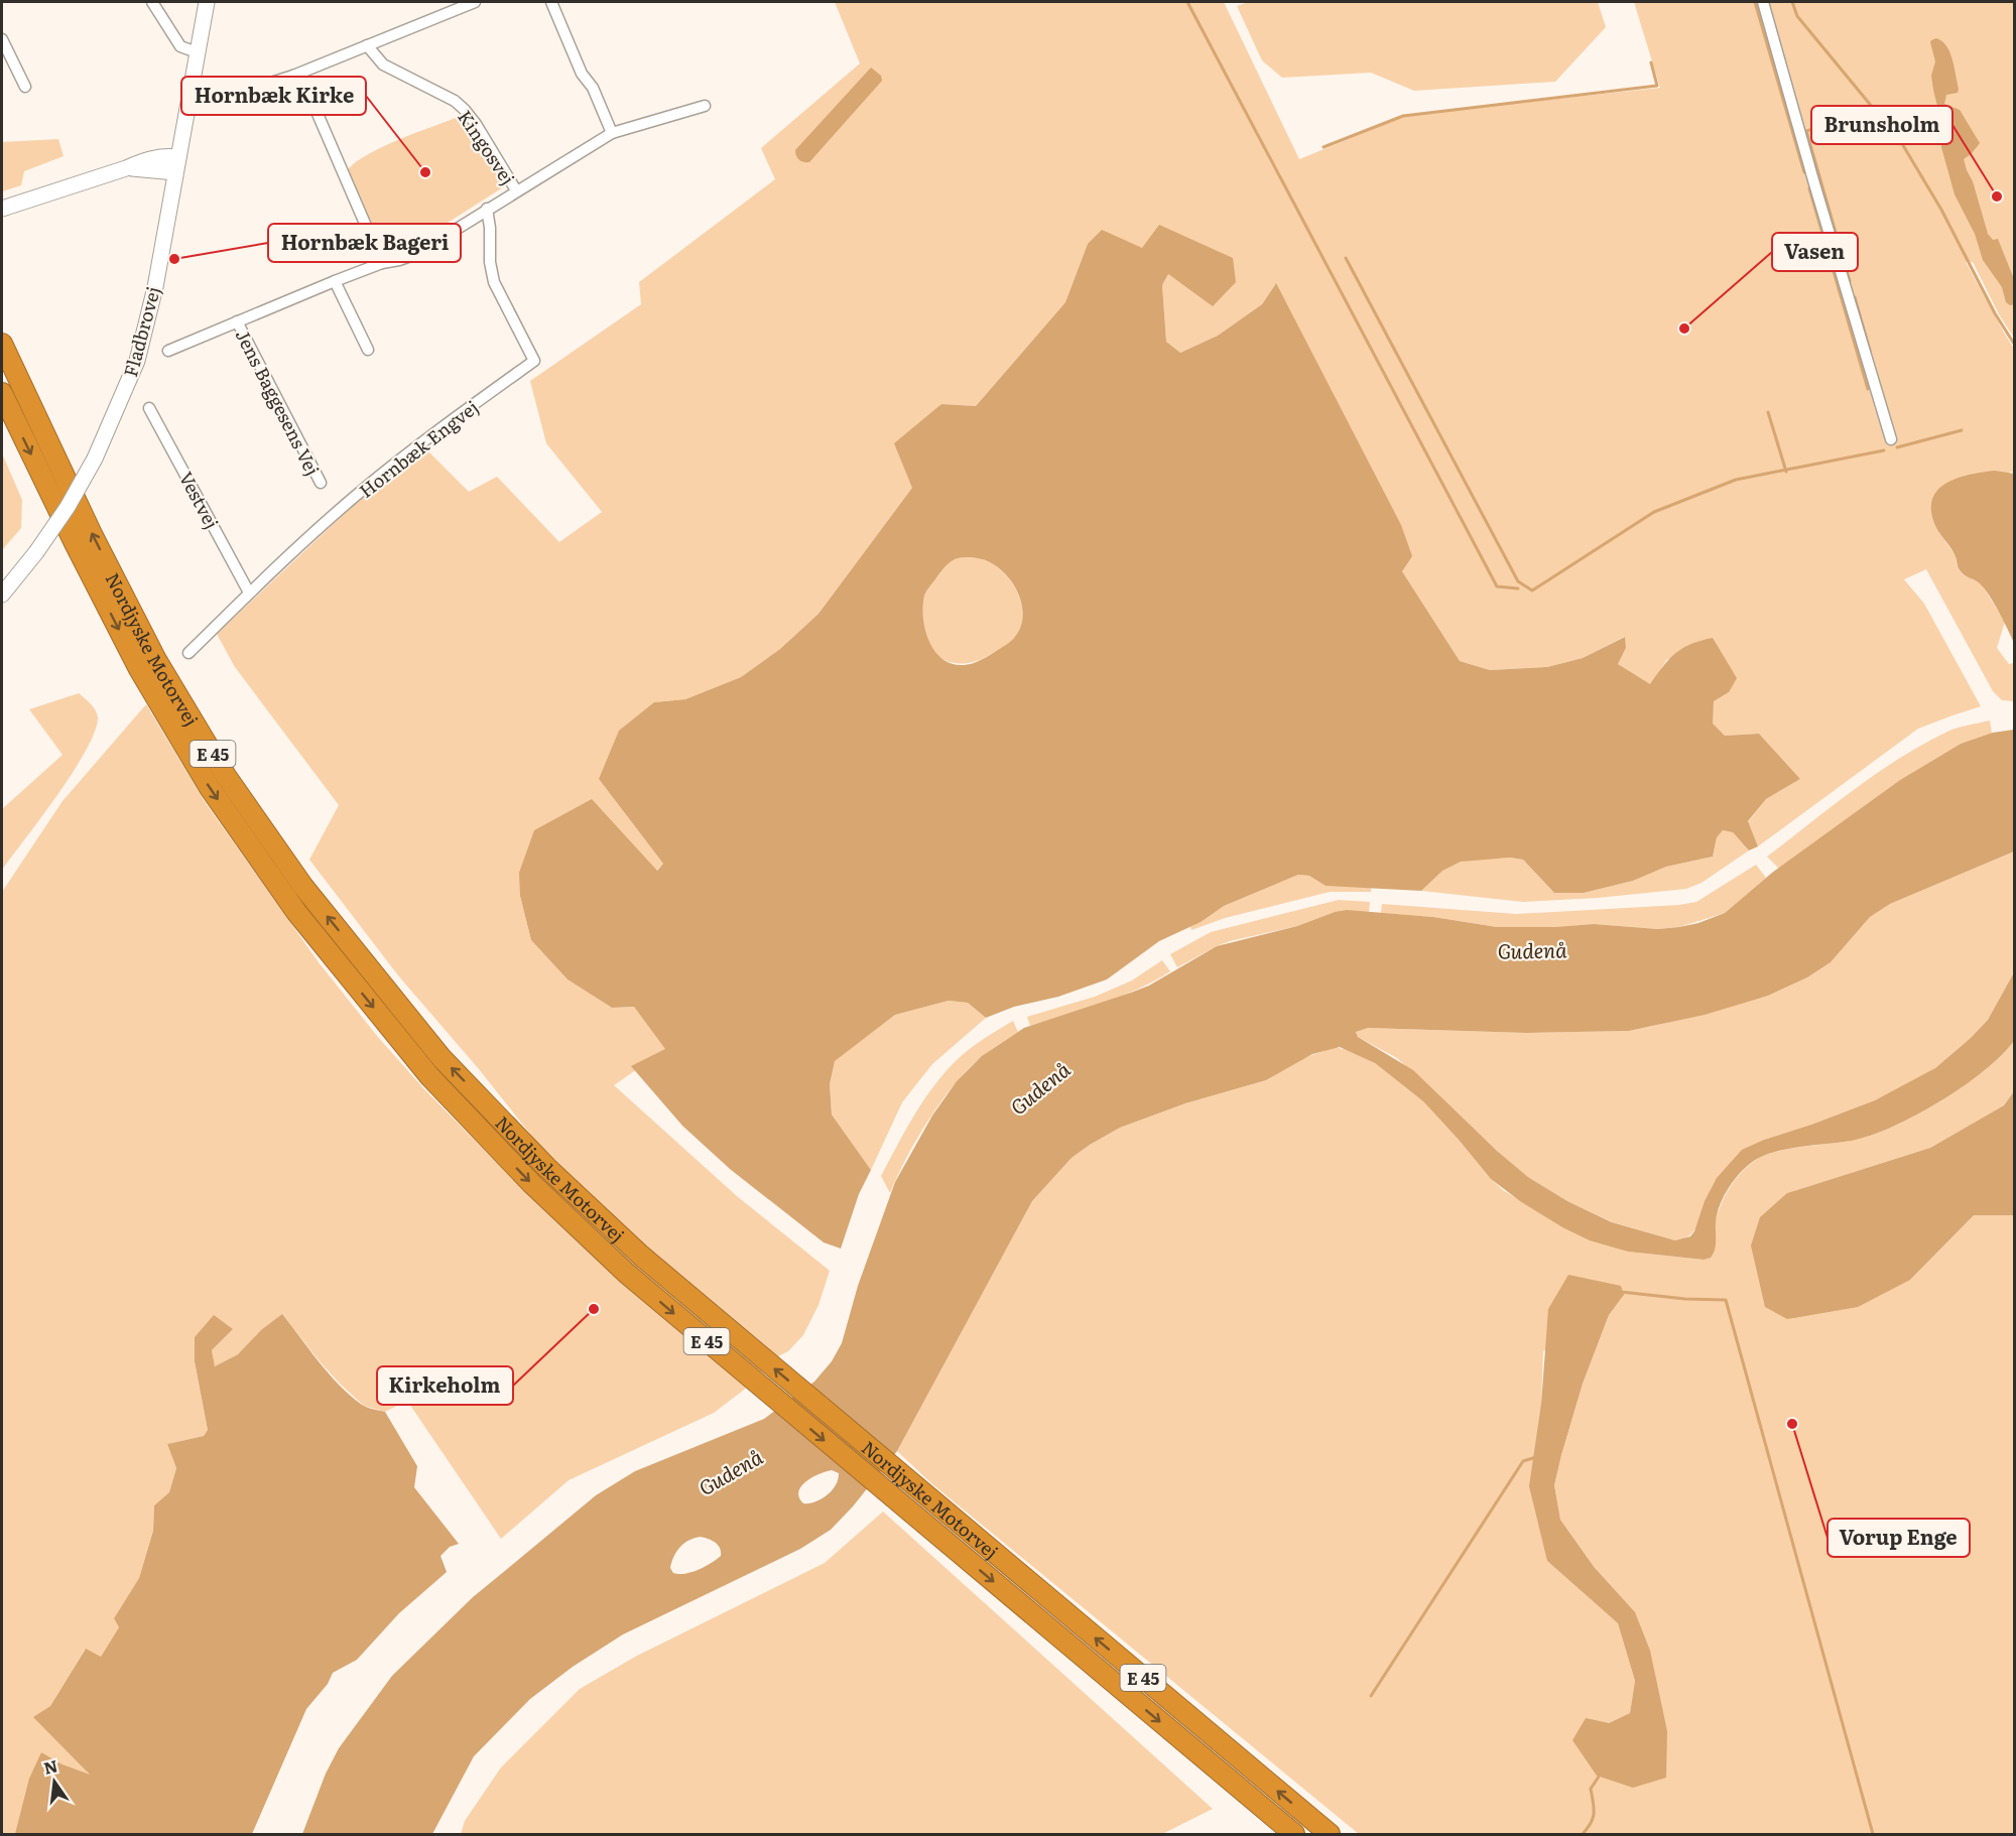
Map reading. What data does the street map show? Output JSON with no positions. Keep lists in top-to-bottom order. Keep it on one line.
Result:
{"streets":{"highway":["Nordjyske Motorvej","E 45"],"main road":["Fladbrovej"],"street":["Kingosvej","Jens Baggesens Vej","Hornbæk Engvej","Vestvej"]},"crossings":[["Hornbæk Engvej","Vestvej"]],"water":["Gudenå"],"places":["Hornbæk Kirke","Brunsholm","Hornbæk Bageri","Vasen","Kirkeholm","Vorup Enge"],"north":"top"}
